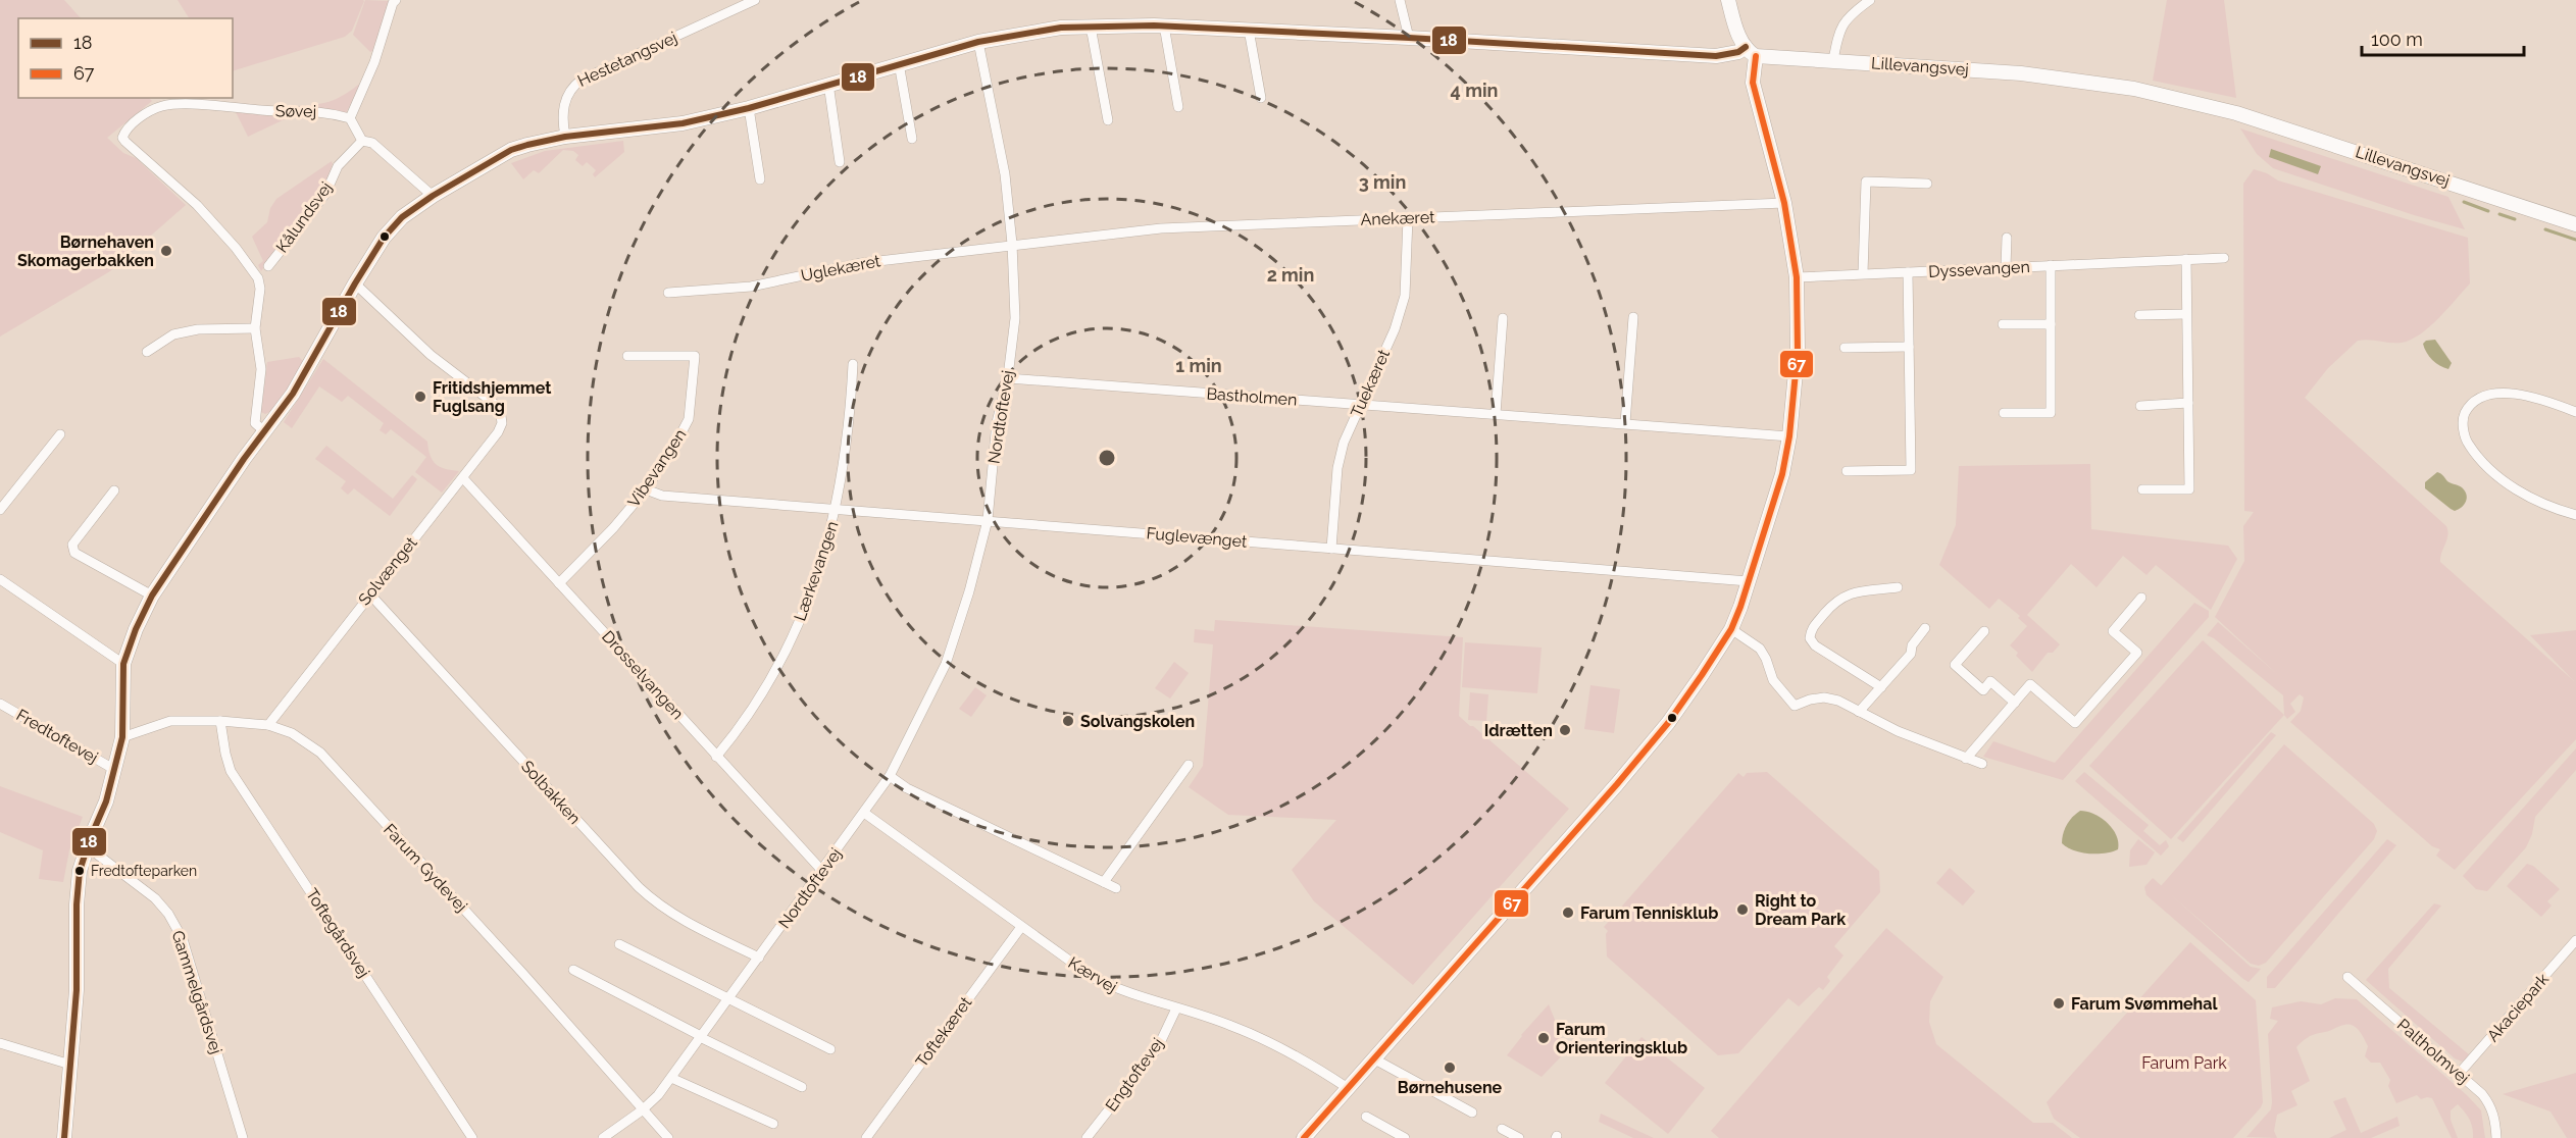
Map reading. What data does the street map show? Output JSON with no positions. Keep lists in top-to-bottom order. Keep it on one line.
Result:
{"streets":{"street":["Hestetangsvej","Lillevangsvej","Søvej","Kålundsvej","Anekæret","Uglekæret","Dyssevangen","Tuekæret","Bastholmen","Nordtoftevej","Vibevangen","Fuglevænget","Solvænget","Lærkevangen","Drosselvangen","Fredtoftevej","Solbakken","Farum Gydevej","Toftegårdsvej","Kærvej","Gammelgårdsvej","Akaciepark","Toftekæret","Paltholmvej","Engtoftevej"]},"crossings":[["Hestetangsvej","Lillevangsvej"],["Lillevangsvej","Nordtoftevej"],["Lillevangsvej","Solvænget"],["Lillevangsvej","Fredtoftevej"],["Lillevangsvej","Farum Gydevej"],["Lillevangsvej","Gammelgårdsvej"],["Anekæret","Uglekæret"],["Anekæret","Tuekæret"],["Anekæret","Nordtoftevej"],["Uglekæret","Nordtoftevej"],["Tuekæret","Bastholmen"],["Tuekæret","Fuglevænget"],["Bastholmen","Nordtoftevej"],["Nordtoftevej","Fuglevænget"],["Nordtoftevej","Drosselvangen"],["Nordtoftevej","Solbakken"],["Nordtoftevej","Farum Gydevej"],["Nordtoftevej","Kærvej"],["Vibevangen","Fuglevænget"],["Vibevangen","Drosselvangen"],["Fuglevænget","Lærkevangen"],["Solvænget","Drosselvangen"],["Solvænget","Solbakken"],["Solvænget","Farum Gydevej"],["Lærkevangen","Drosselvangen"],["Farum Gydevej","Toftegårdsvej"],["Kærvej","Toftekæret"],["Kærvej","Engtoftevej"],["Akaciepark","Paltholmvej"]],"parks":["Farum Park"],"places":["Børnehaven Skomagerbakken","Fritidshjemmet Fuglsang","Solvangskolen","Idrætten","Fredtofteparken","Right to Dream Park","Farum Tennisklub","Farum Svømmehal","Farum Orienteringsklub","Børnehusene"],"lines":["transit line 18","transit line 67"],"legend":["18","67"],"scale_bar":"100 m","rings":["4 min","3 min","2 min","1 min"]}
